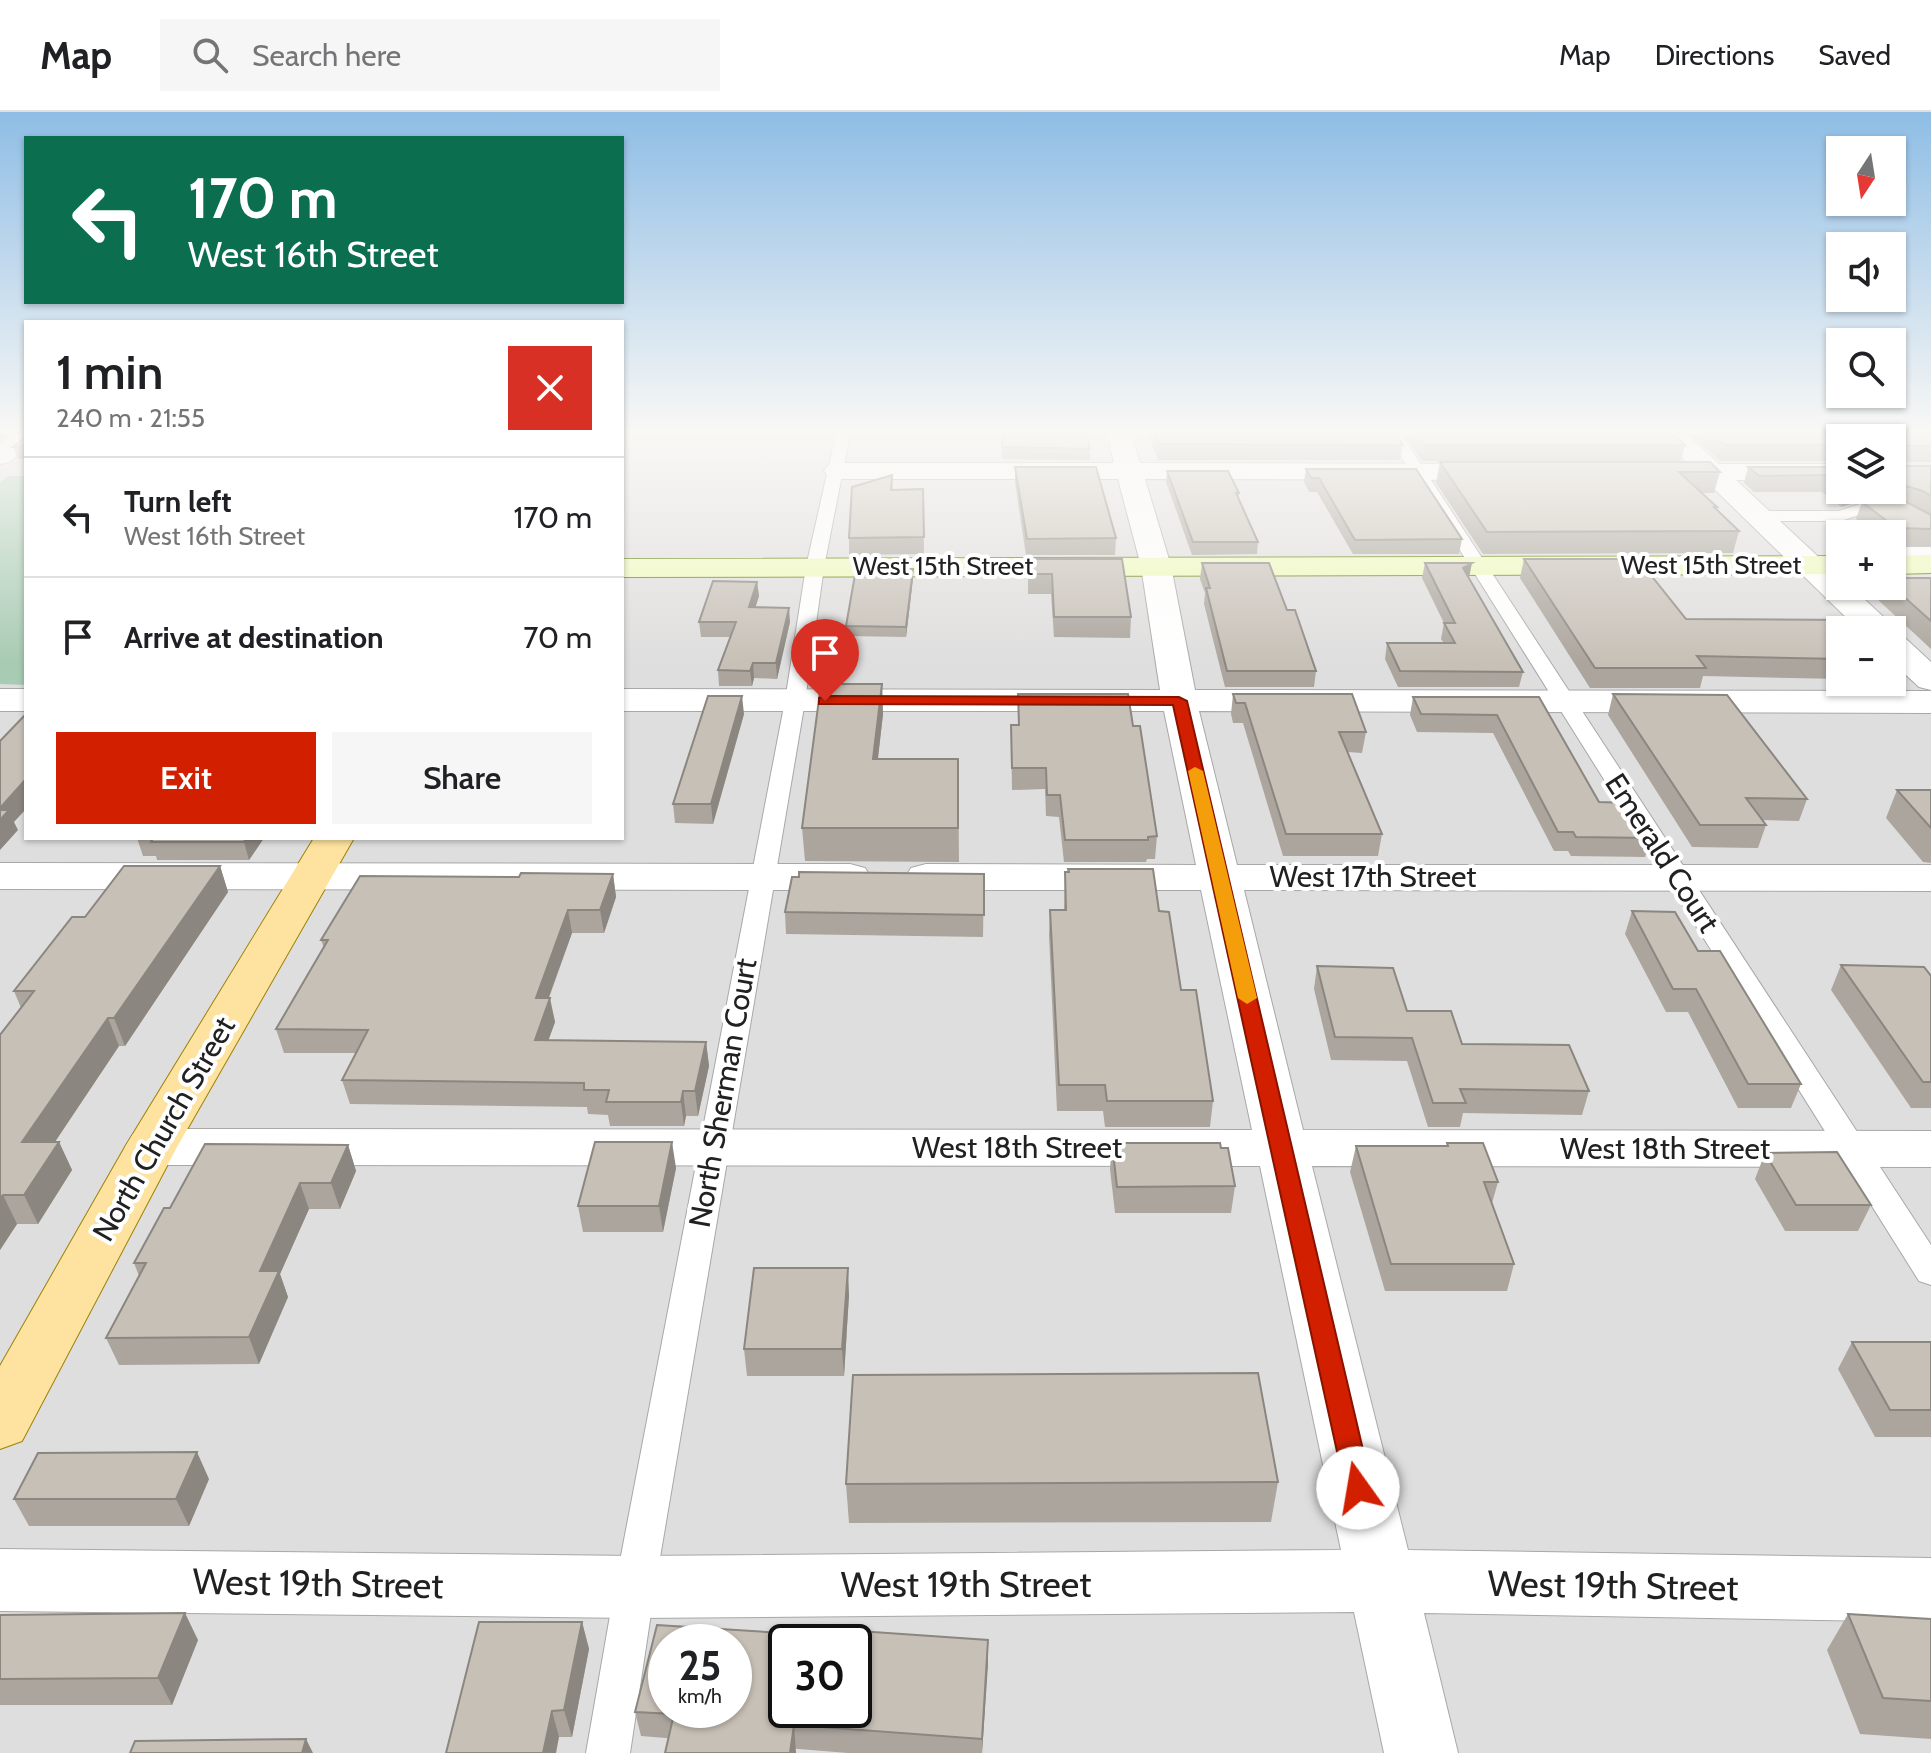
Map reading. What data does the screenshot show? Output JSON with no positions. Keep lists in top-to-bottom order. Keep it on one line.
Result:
{"streets":{"main road":["West 15th Street","North Church Street"],"street":["West 17th Street","West 18th Street","West 19th Street"],"lane":["Emerald Court","North Sherman Court"]},"crossings":[["West 15th Street","Emerald Court"],["West 15th Street","North Sherman Court"],["Emerald Court","West 17th Street"],["Emerald Court","West 18th Street"],["West 17th Street","North Sherman Court"],["West 17th Street","North Church Street"],["North Sherman Court","West 18th Street"],["North Sherman Court","West 19th Street"],["North Church Street","West 18th Street"]],"north":"bottom","page":{"header":"Map","search":"Search here","nav":["Map","Directions","Saved"],"map_buttons":["+","−"],"turn":["170 m","West 16th Street"],"heading":["1 min","240 m · 21:55"],"list":[{"name":"Turn left","note":"West 16th Street","value":"170 m"},{"name":"Arrive at destination","value":"70 m"}],"buttons":["Exit","Share"],"speed":"25 km/h","limit":"30"}}
